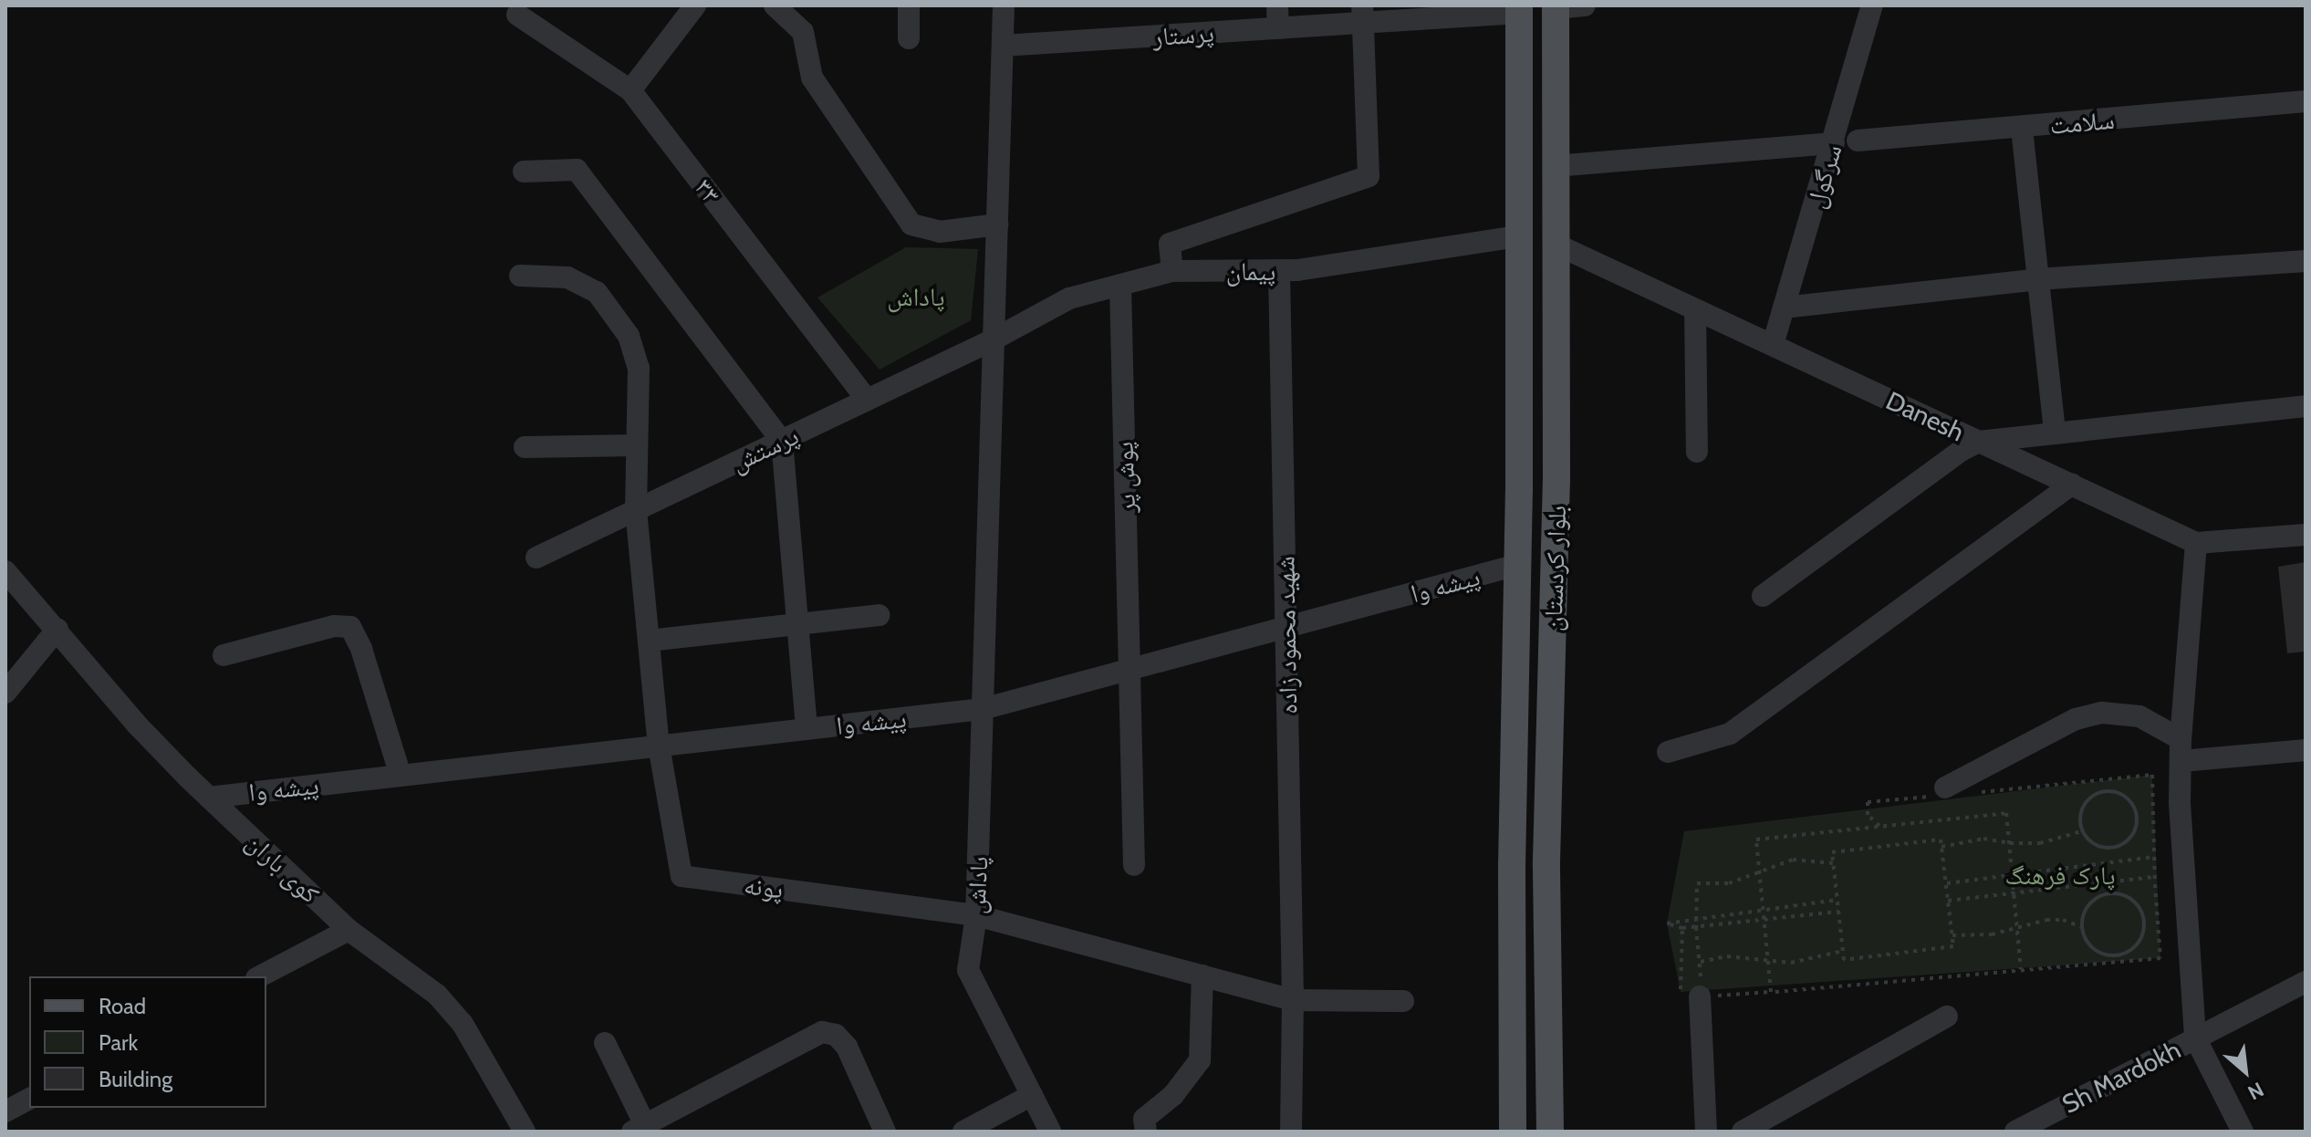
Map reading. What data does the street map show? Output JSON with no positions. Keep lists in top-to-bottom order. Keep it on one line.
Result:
{"streets":{"main road":["بلوار کردستان"],"street":["پرستار","سلامت","سرگول","۳۳","پیمان","Danesh","پرستش","پوش پر","پیشه وا","شهید محمود زاده","کوی باران","پاداش","پونه","Sh Mardokh"]},"crossings":[["پرستار","بلوار کردستان"],["پرستار","پاداش"],["سرگول","Danesh"],["۳۳","پرستش"],["پیمان","پرستش"],["پیمان","پوش پر"],["پیمان","بلوار کردستان"],["پیمان","شهید محمود زاده"],["پیمان","پاداش"],["Danesh","بلوار کردستان"],["پرستش","پاداش"],["پوش پر","پیشه وا"],["بلوار کردستان","پیشه وا"],["پیشه وا","شهید محمود زاده"],["پیشه وا","کوی باران"],["پیشه وا","پاداش"],["پیشه وا","پونه"],["پاداش","پونه"]],"parks":["پاداش","پارک فرهنگ"],"legend":["Road","Park","Building"],"north":"bottom right"}
